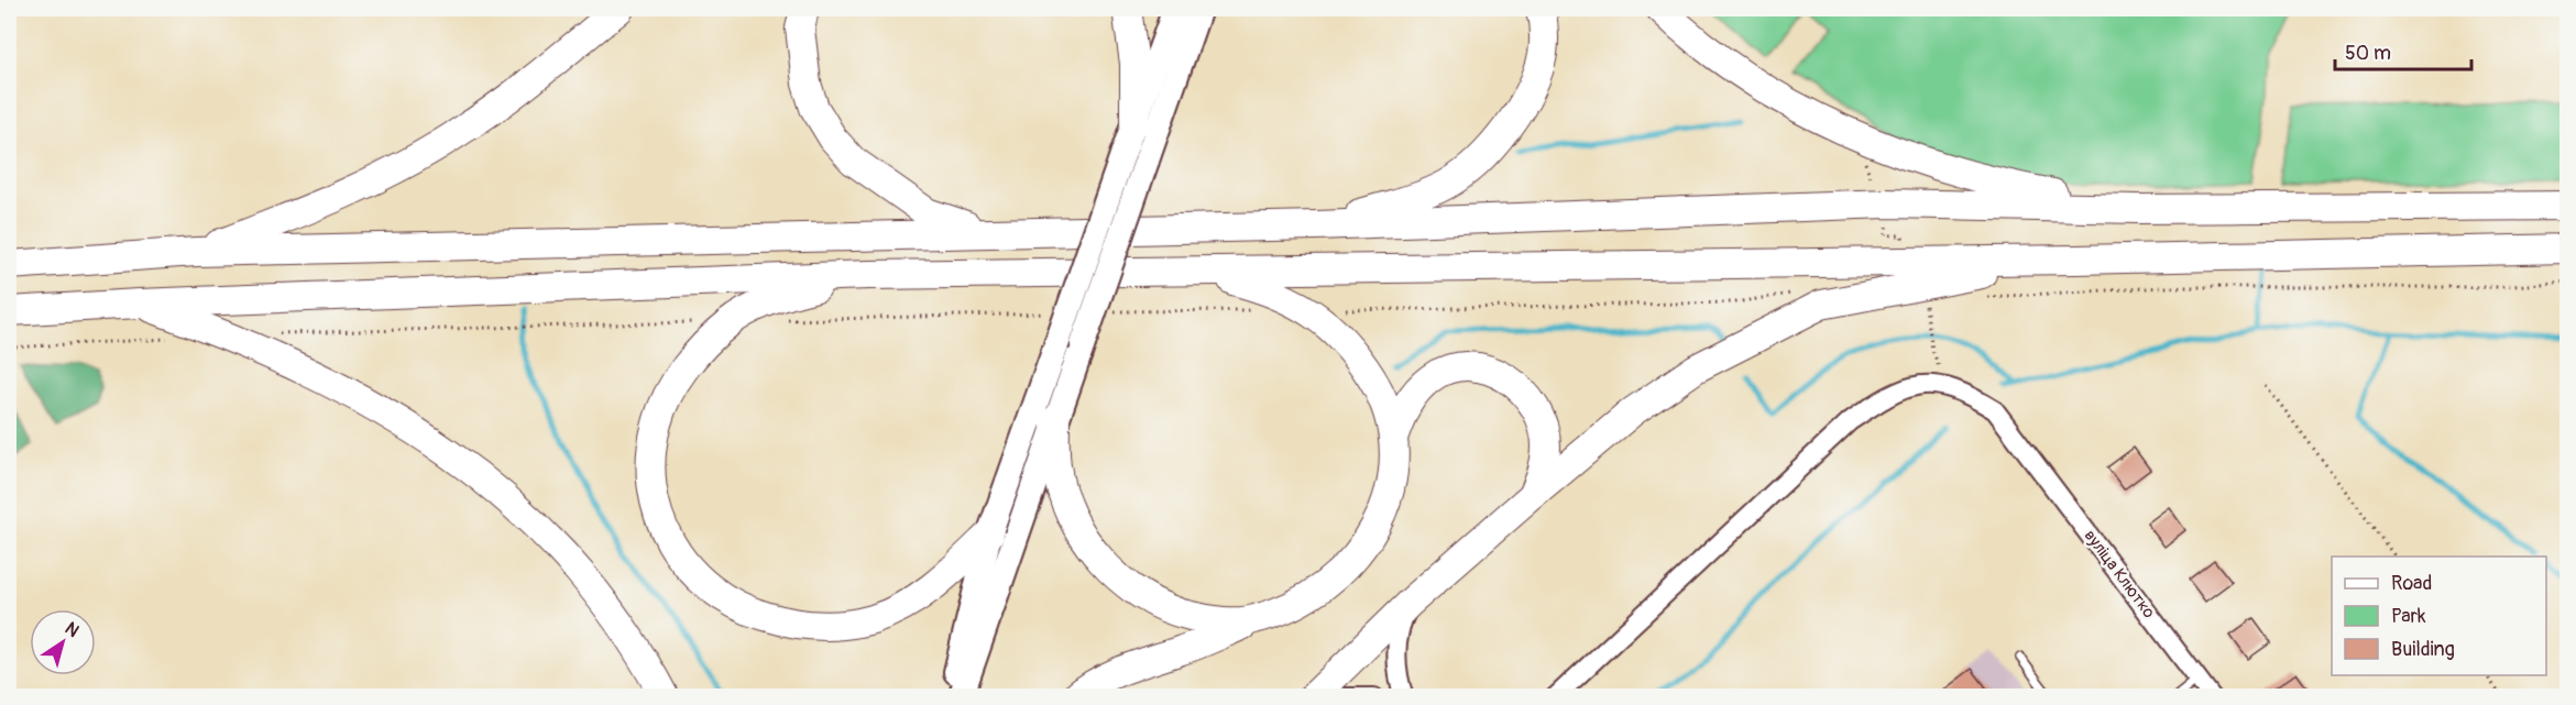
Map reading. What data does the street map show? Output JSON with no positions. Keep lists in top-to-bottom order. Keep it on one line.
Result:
{"streets":{"street":["вуліца Клютко"]},"legend":["Road","Park","Building"],"scale_bar":"50 m","north":"top right"}
